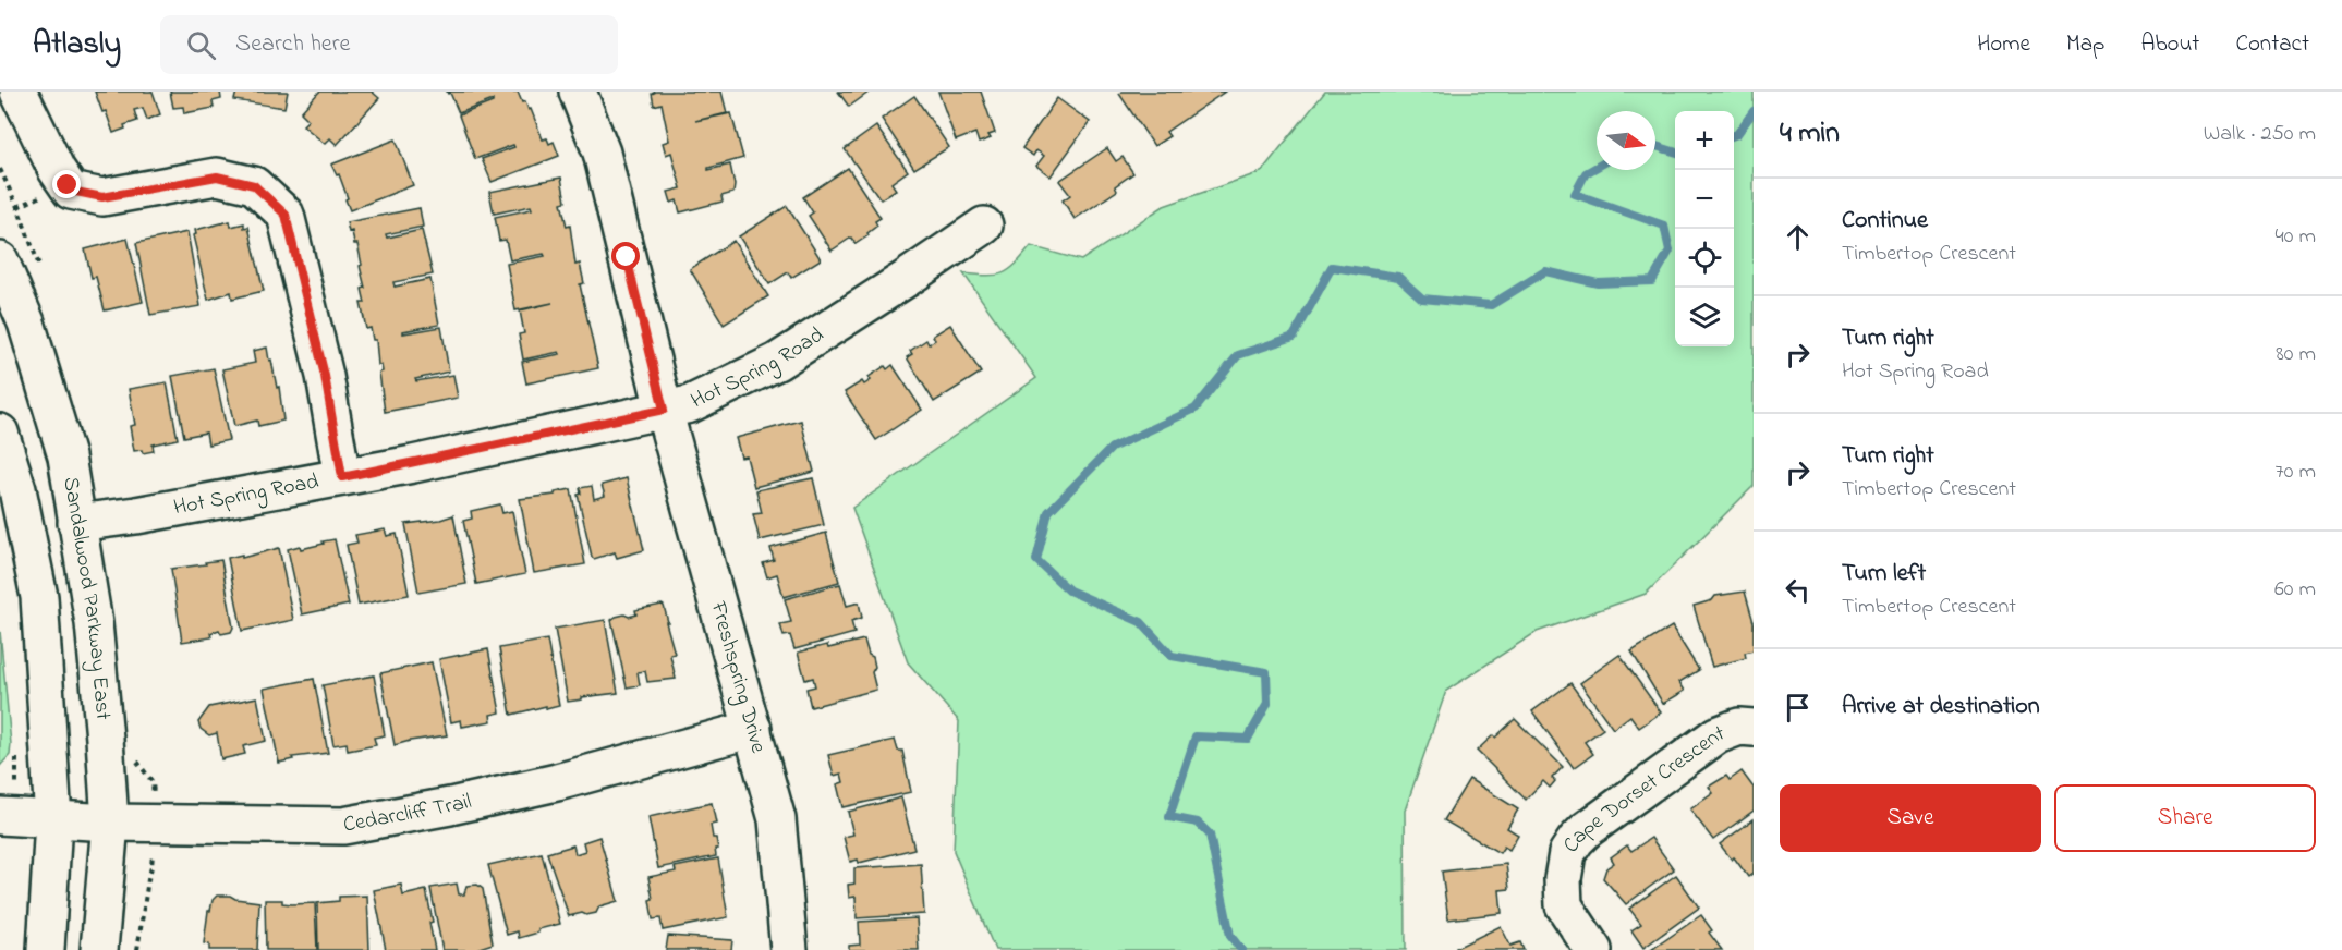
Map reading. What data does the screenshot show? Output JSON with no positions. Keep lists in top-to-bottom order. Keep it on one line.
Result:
{"streets":{"street":["Hot Spring Road","Sandalwood Parkway East","Freshspring Drive","Cape Dorset Crescent","Cedarcliff Trail"]},"crossings":[["Hot Spring Road","Sandalwood Parkway East"],["Hot Spring Road","Freshspring Drive"],["Sandalwood Parkway East","Cedarcliff Trail"],["Freshspring Drive","Cedarcliff Trail"]],"north":"right","page":{"header":"Atlasly","search":"Search here","nav":["Home","Map","About","Contact"],"heading":["4 min","Walk · 250 m"],"map_buttons":["+","−"],"list":[["Continue","Timbertop Crescent","40 m"],["Turn right","Hot Spring Road","80 m"],["Turn right","Timbertop Crescent","70 m"],["Turn left","Timbertop Crescent","60 m"],"Arrive at destination"],"buttons":["Save","Share"]}}
